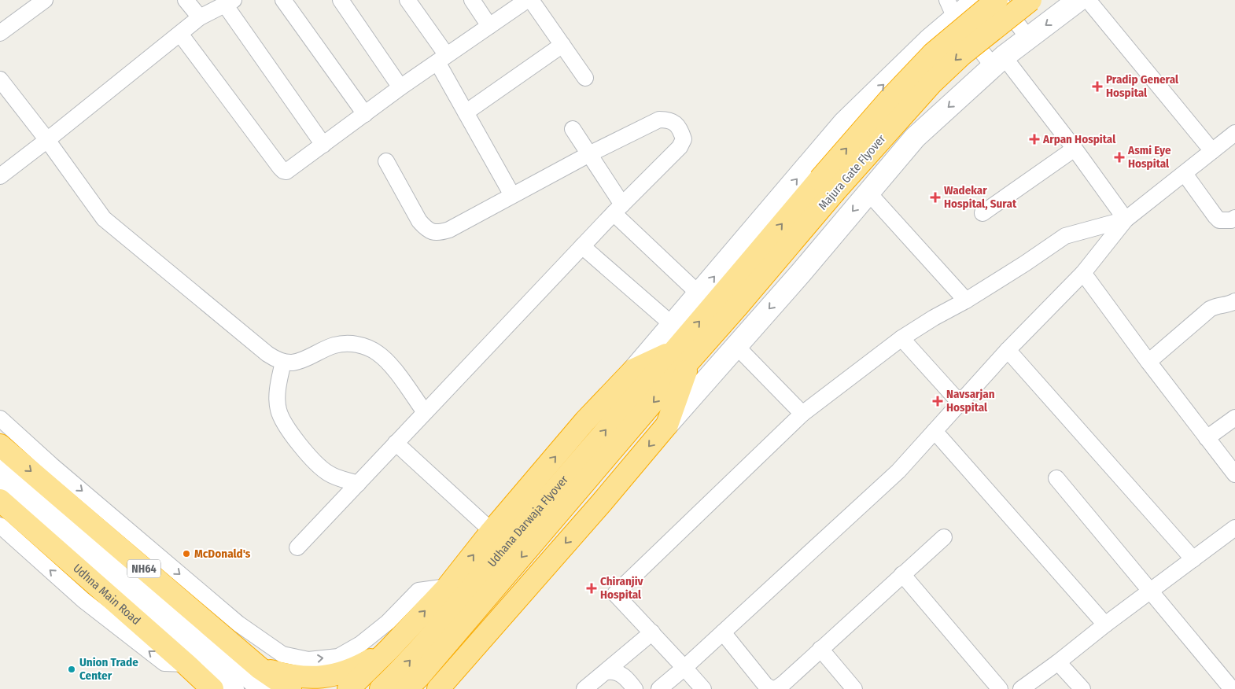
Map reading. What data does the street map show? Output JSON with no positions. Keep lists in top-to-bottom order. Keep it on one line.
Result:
{"streets":{"highway":["Majura Gate Flyover","Udhana Darwaja Flyover","NH64","Udhna Main Road"]},"crossings":[["Majura Gate Flyover","Udhana Darwaja Flyover"]],"places":{"health":["Pradip General Hospital","Arpan Hospital","Asmi Eye Hospital","Wadekar Hospital, Surat","Navsarjan Hospital","Chiranjiv Hospital"],"other":["McDonald's","Union Trade Center"]}}
